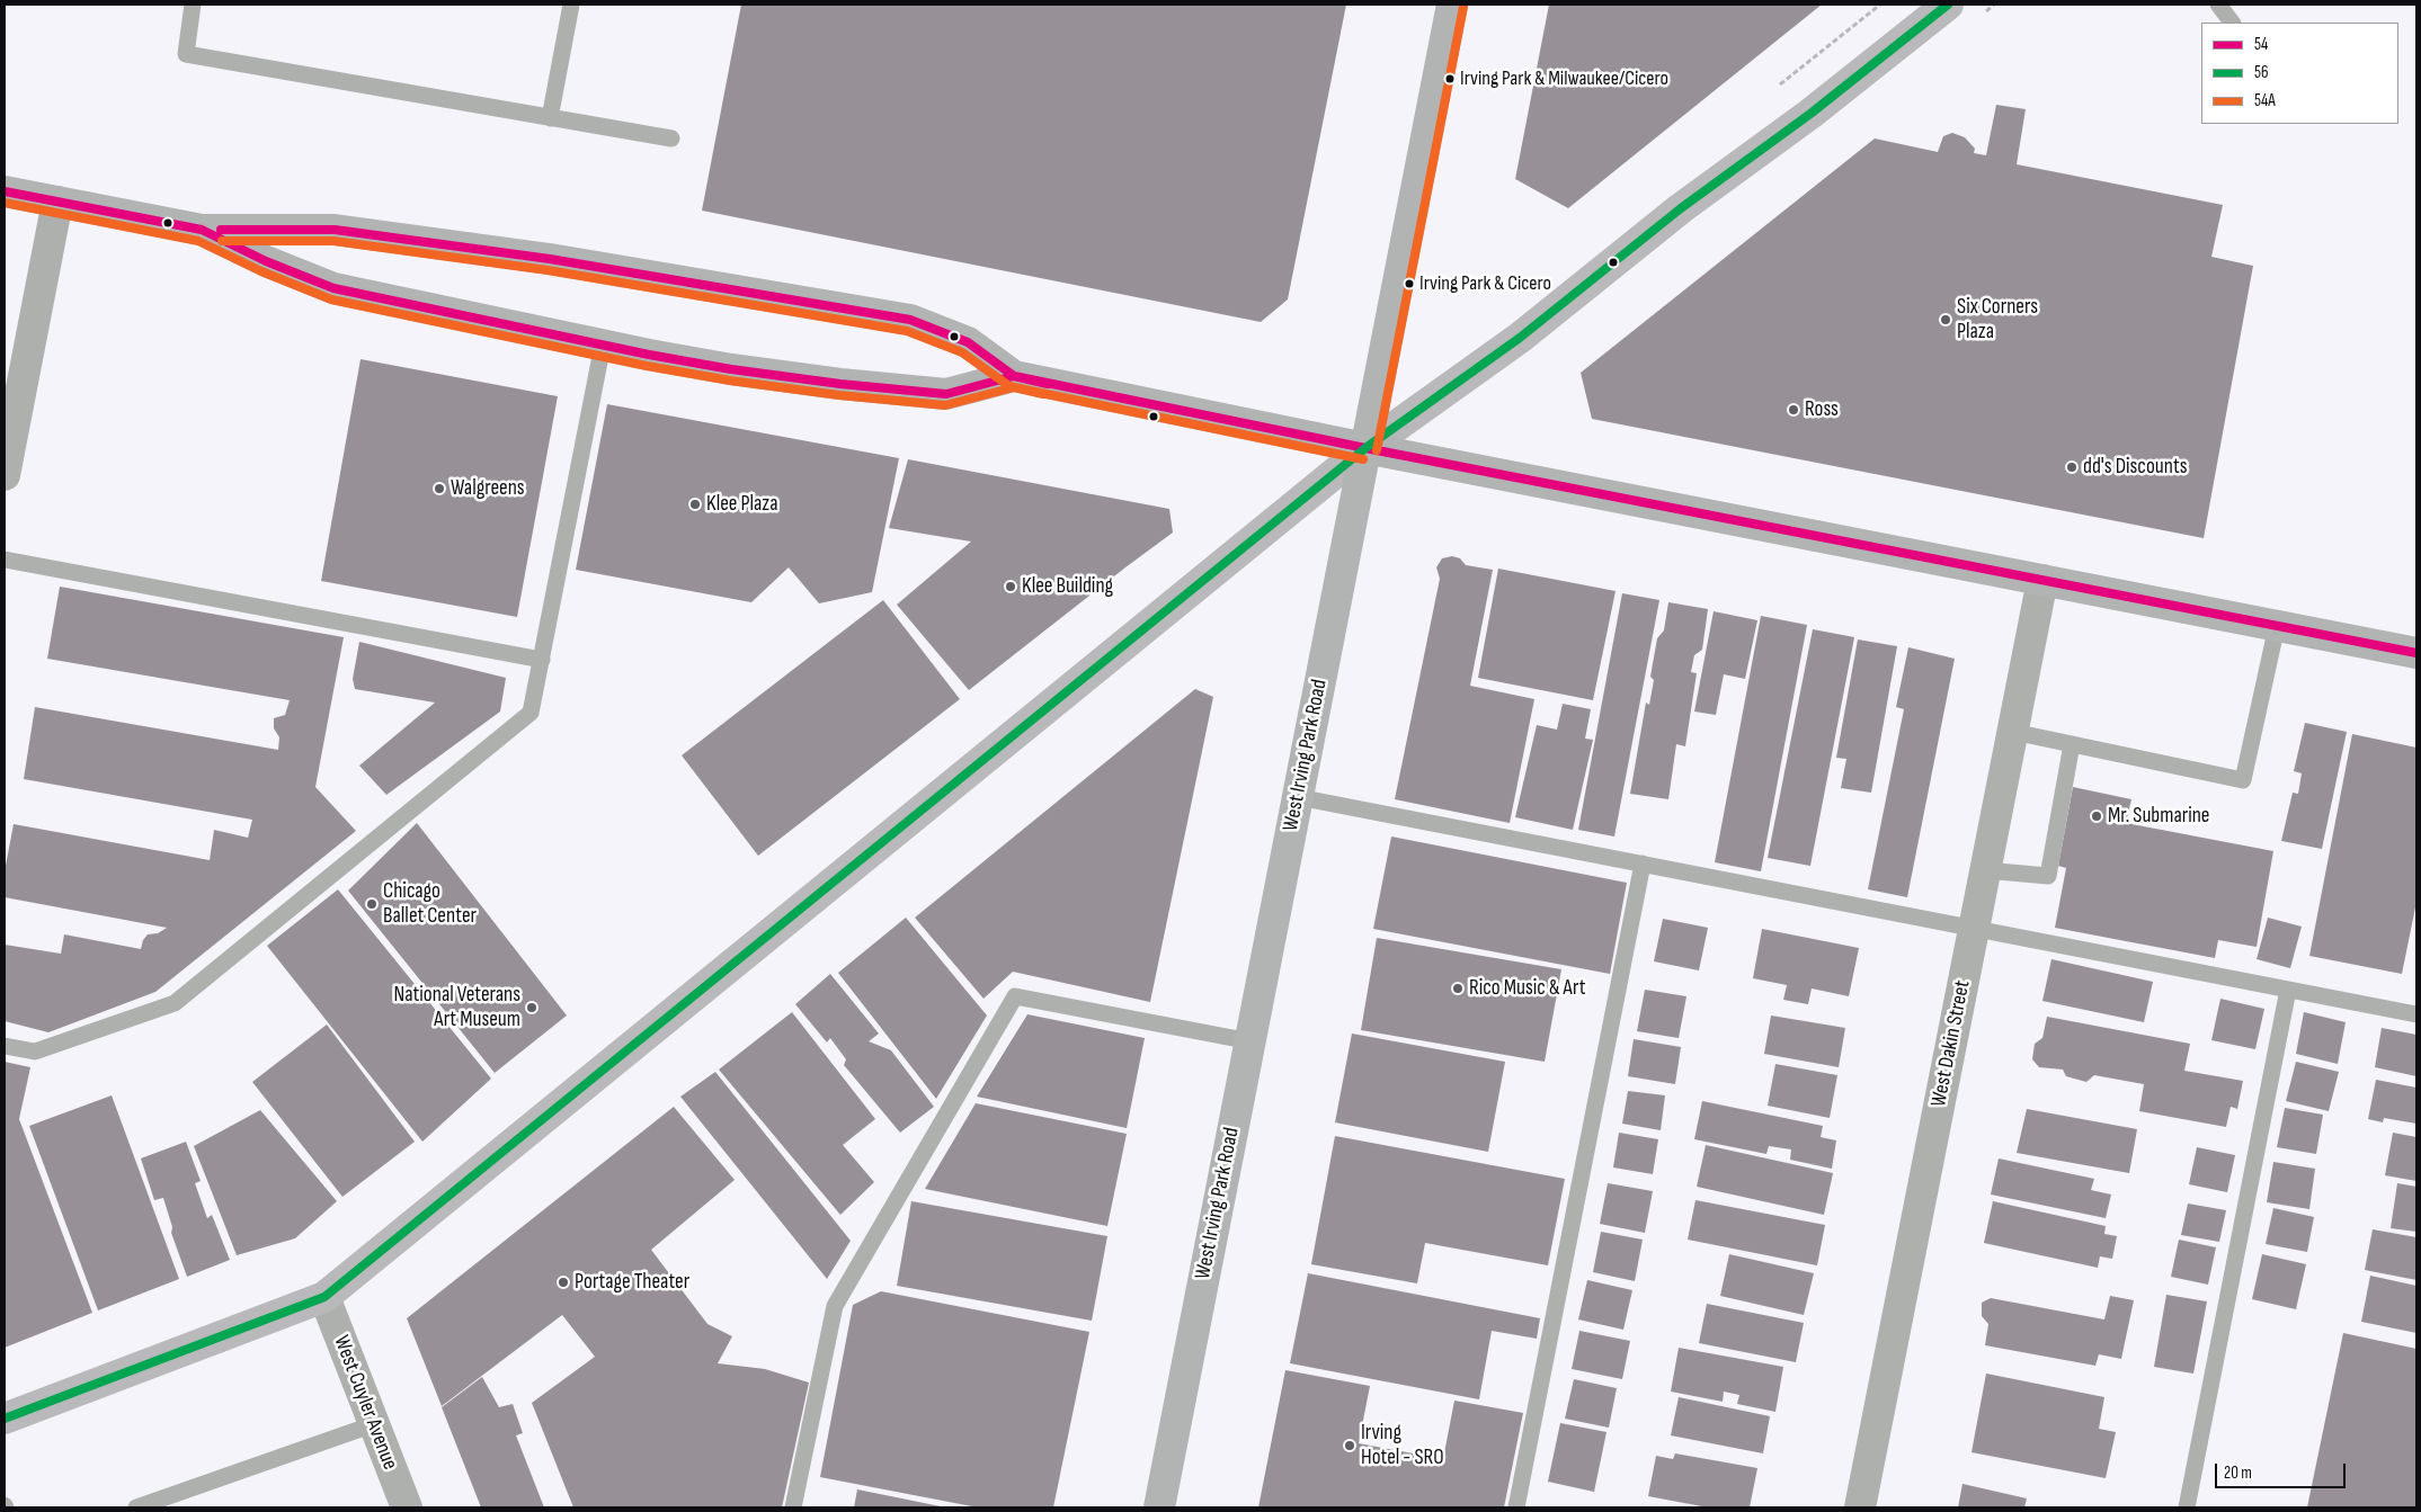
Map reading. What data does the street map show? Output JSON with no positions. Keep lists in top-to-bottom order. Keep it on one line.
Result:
{"streets":{"main road":["West Irving Park Road"],"street":["West Dakin Street","West Cuyler Avenue"]},"places":["Irving Park & Milwaukee/Cicero","Irving Park & Cicero","Six Corners Plaza","Ross","dd's Discounts","Walgreens","Klee Plaza","Klee Building","Mr. Submarine","Chicago Ballet Center","Rico Music & Art","National Veterans Art Museum","Portage Theater","Irving Hotel - SRO"],"lines":["transit line 56","transit line 54A","transit line 54"],"legend":["54","56","54A"],"scale_bar":"20 m"}
